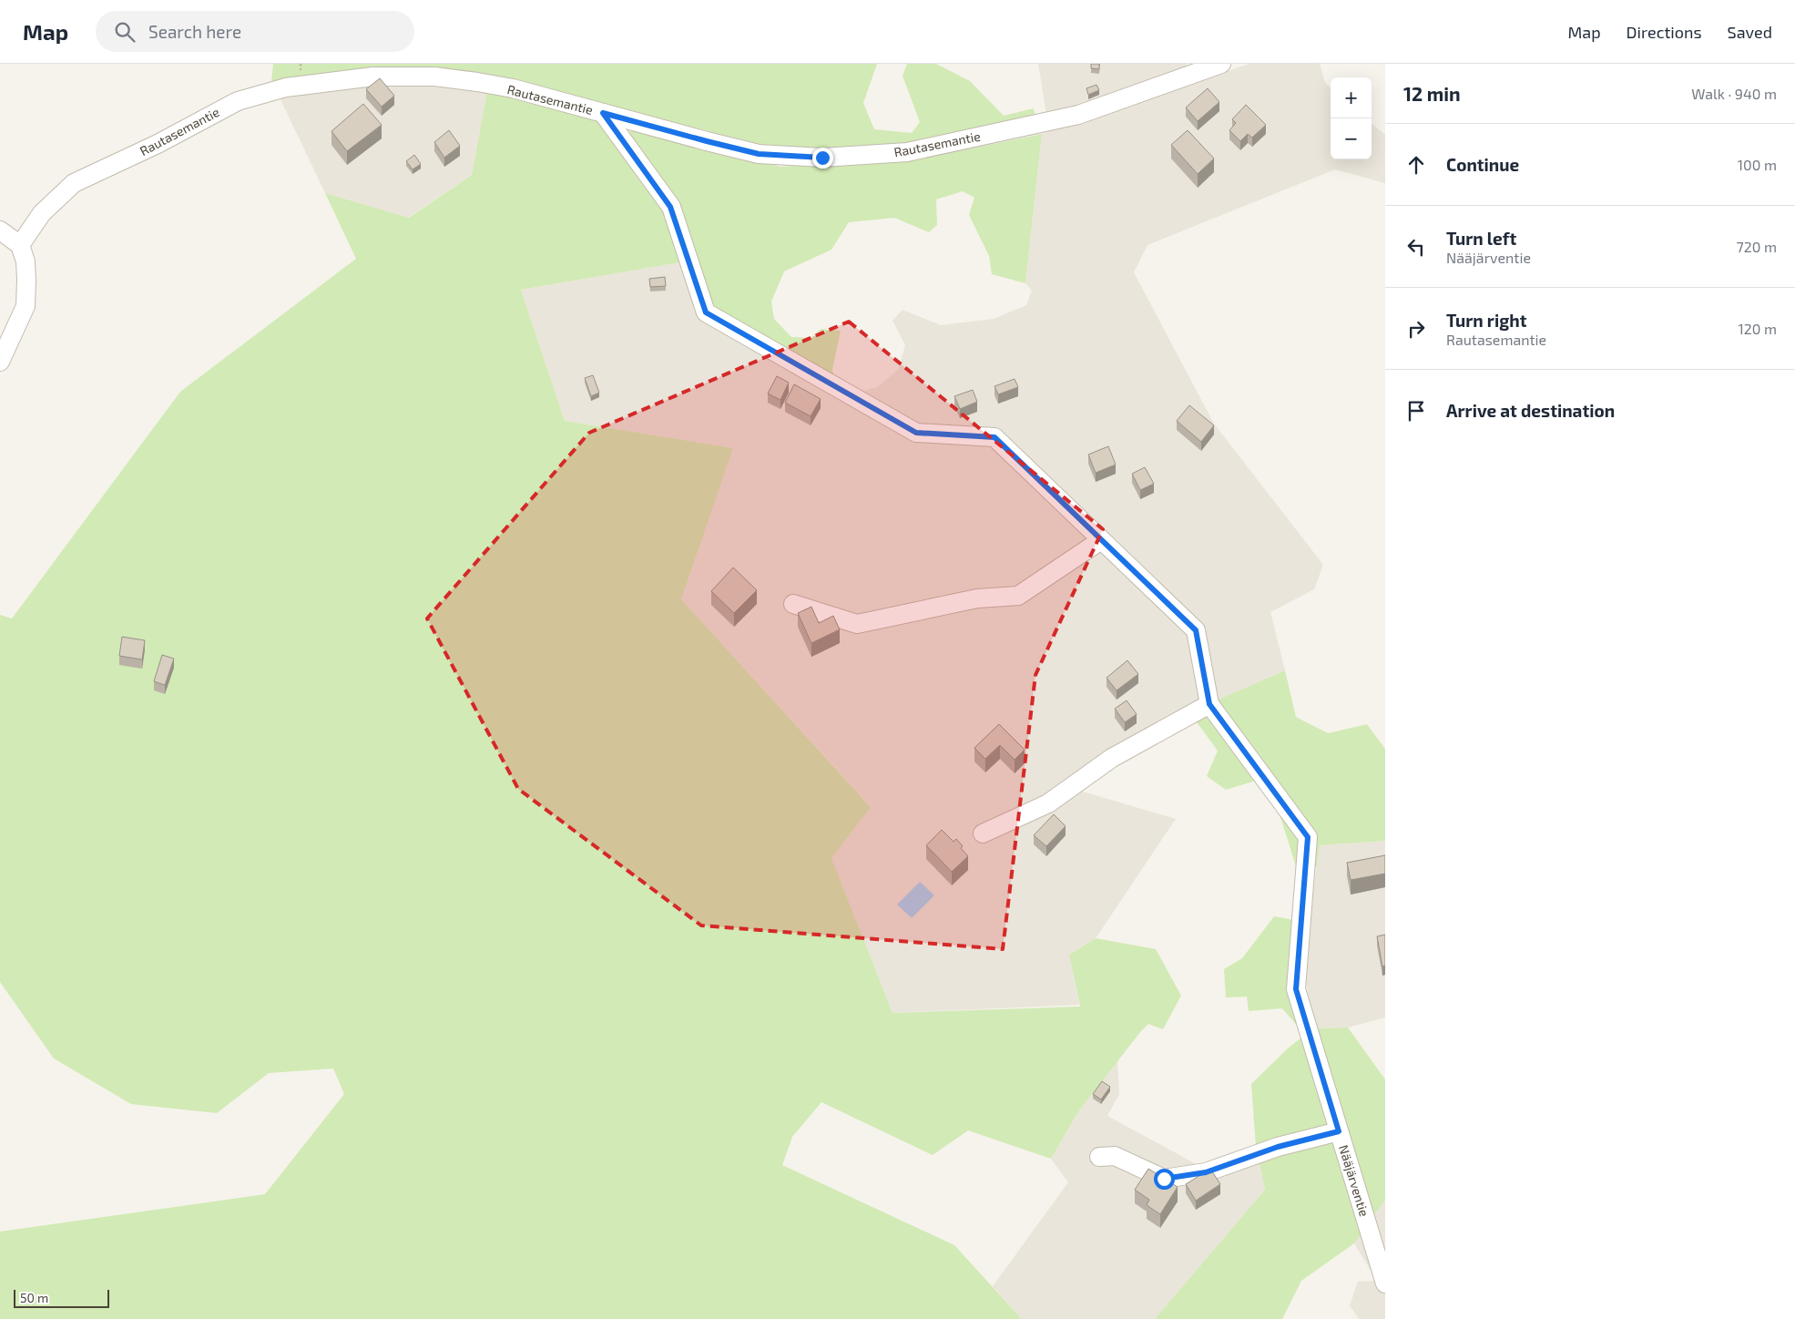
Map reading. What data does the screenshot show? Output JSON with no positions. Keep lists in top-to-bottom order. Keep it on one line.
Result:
{"streets":{"street":["Rautasemantie","Nääjärventie"]},"crossings":[["Rautasemantie","Nääjärventie"]],"scale_bar":"50 m","page":{"header":"Map","search":"Search here","nav":["Map","Directions","Saved"],"heading":["12 min","Walk · 940 m"],"map_buttons":["+","−"],"list":[["Continue","100 m"],["Turn left","Nääjärventie","720 m"],["Turn right","Rautasemantie","120 m"],"Arrive at destination"],"scale":"50 m"}}
